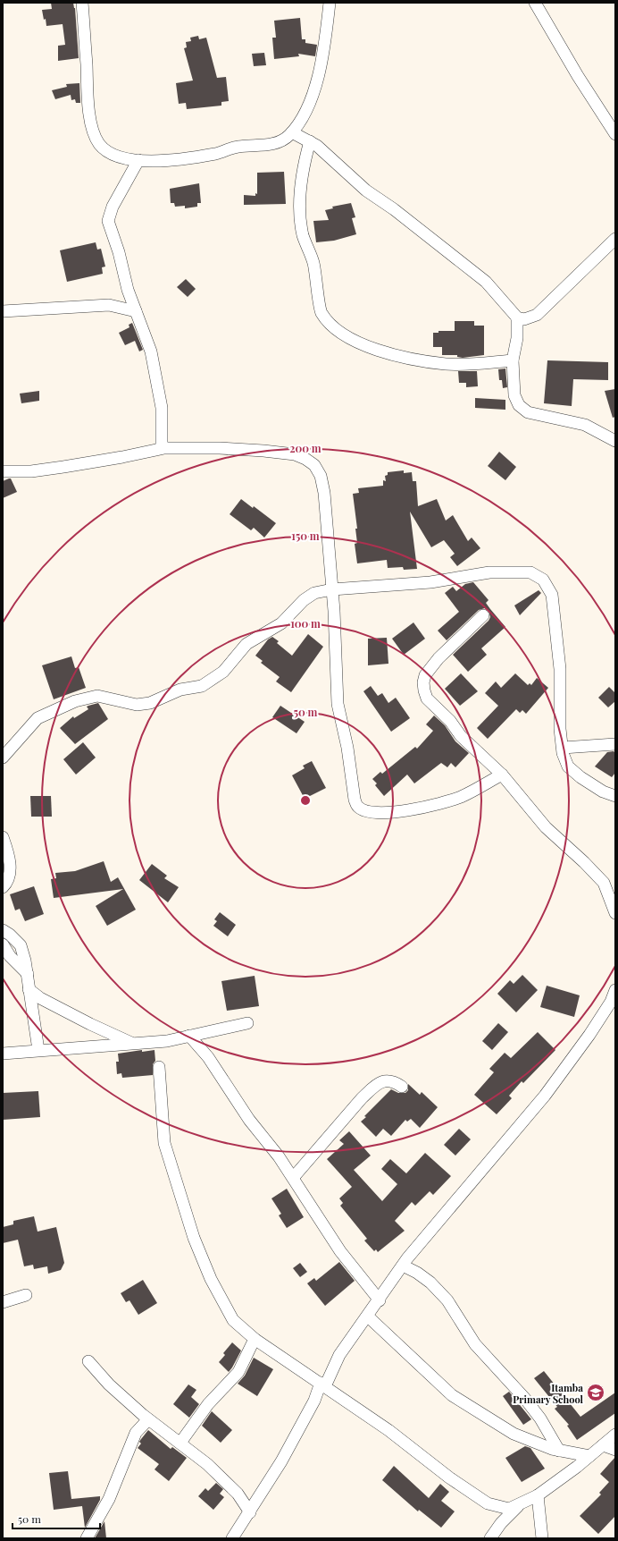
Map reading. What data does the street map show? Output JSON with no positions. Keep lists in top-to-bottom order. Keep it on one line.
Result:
{"places":{"school or university":["Itamba Primary School"]},"scale_bar":"50 m","rings":["200 m","150 m","100 m","50 m"]}
